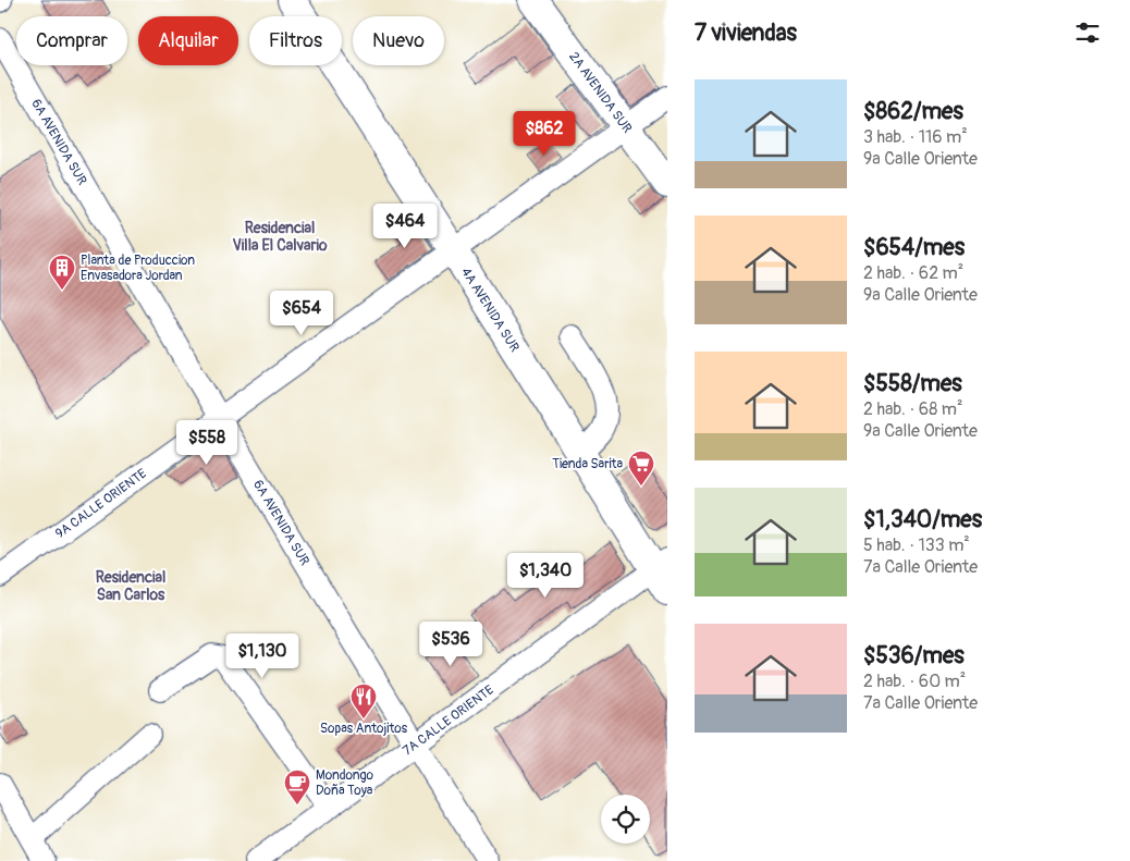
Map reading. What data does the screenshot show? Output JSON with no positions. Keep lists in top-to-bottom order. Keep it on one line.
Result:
{"streets":{"main road":["2A AVENIDA SUR","4A AVENIDA SUR"],"street":["6A AVENIDA SUR","9A CALLE ORIENTE","7A CALLE ORIENTE"]},"crossings":[["2A AVENIDA SUR","9A CALLE ORIENTE"],["6A AVENIDA SUR","9A CALLE ORIENTE"],["6A AVENIDA SUR","7A CALLE ORIENTE"],["4A AVENIDA SUR","9A CALLE ORIENTE"],["4A AVENIDA SUR","7A CALLE ORIENTE"]],"districts":["Residencial Villa El Calvario","Residencial San Carlos"],"places":{"building":["Planta de Produccion Envasadora Jordan"],"supermarket":["Tienda Sarita"],"restaurant":["Sopas Antojitos"],"cafe":["Mondongo Doña Toya"]},"page":{"heading":"7 viviendas","chip":["Comprar","Alquilar","Filtros","Nuevo"],"list":[{"name":"$862/mes","note":"3 hab. · 116 m² · 9a Calle Oriente"},{"name":"$654/mes","note":"2 hab. · 62 m² · 9a Calle Oriente"},{"name":"$558/mes","note":"2 hab. · 68 m² · 9a Calle Oriente"},{"name":"$1,340/mes","note":"5 hab. · 133 m² · 7a Calle Oriente"},{"name":"$536/mes","note":"2 hab. · 60 m² · 7a Calle Oriente"}],"price":["$862","$464","$654","$558","$1,340","$536","$1,130"]}}
